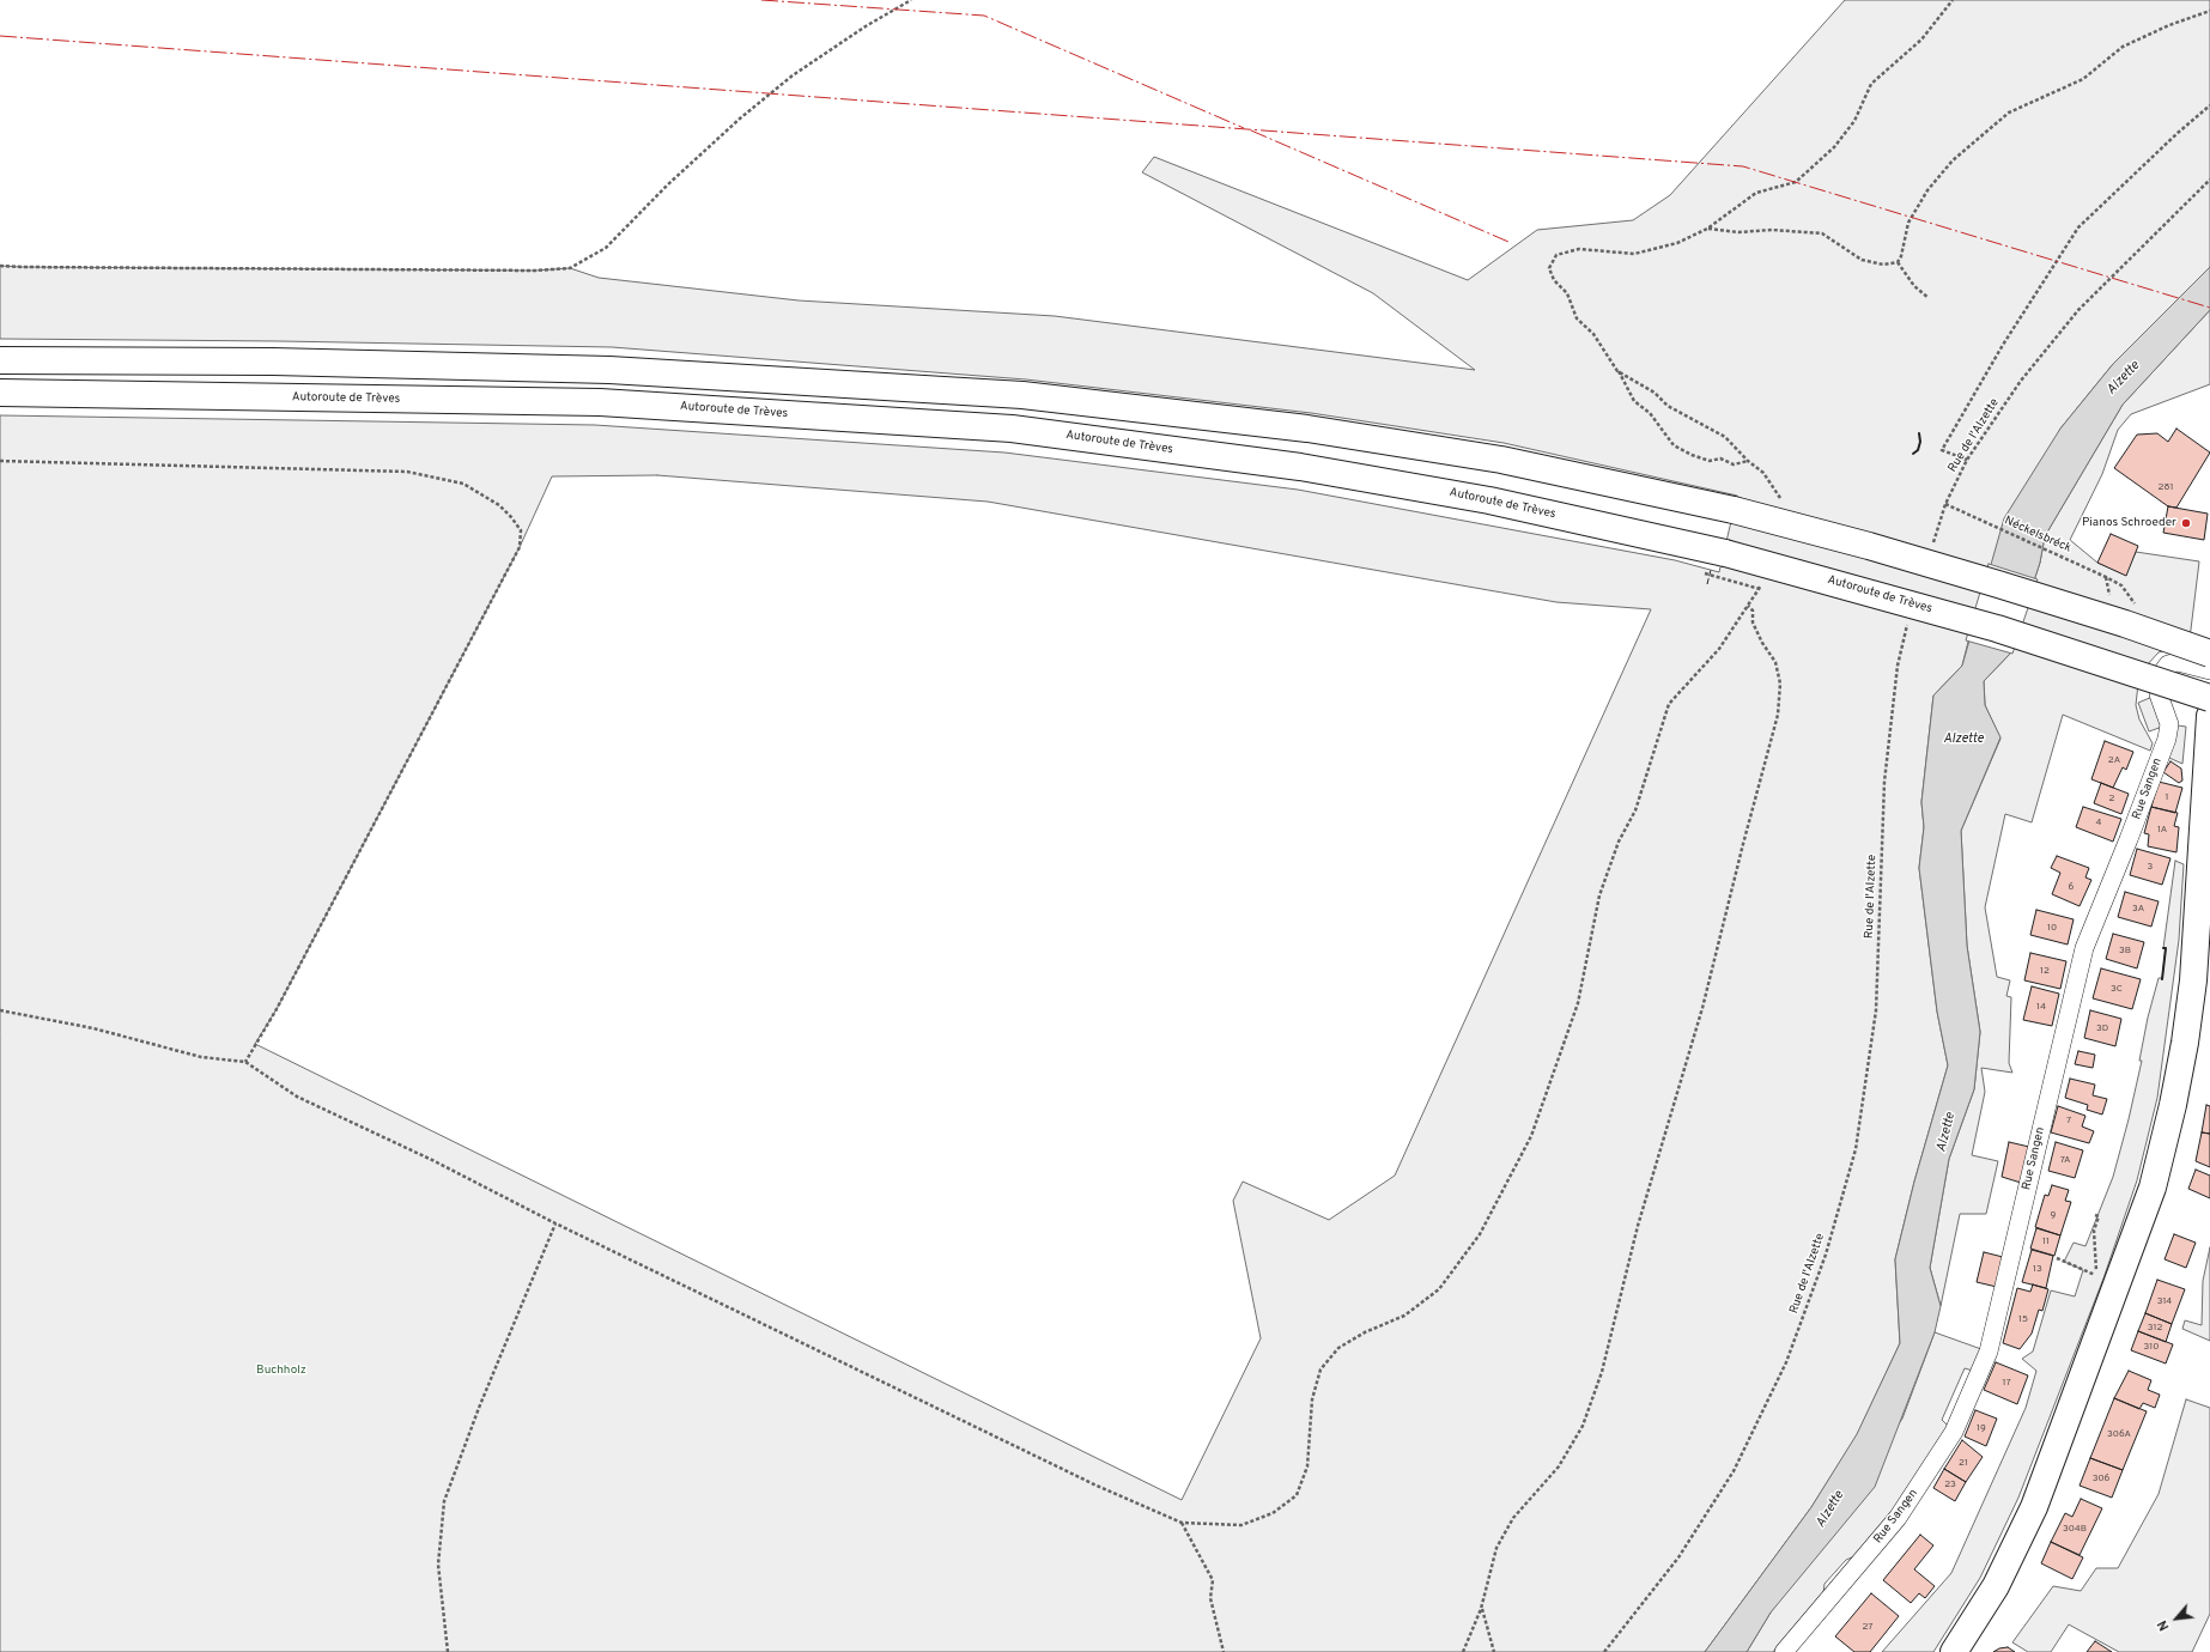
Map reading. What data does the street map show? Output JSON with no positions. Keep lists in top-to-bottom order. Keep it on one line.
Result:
{"streets":{"main road":["Autoroute de Trèves"],"street":["Rue Sangen"],"path":["Rue de l'Alzette","Néckelsbréck"]},"crossings":[["Rue de l'Alzette","Néckelsbréck"]],"water":["Alzette"],"parks":["Buchholz"],"places":["Pianos Schroeder"],"house_numbers":["281","2A","1","2","4","1A","3","6","3A","10","3B","12","3C","14","3D","7","7A","9","11","13","314","15","312","310","17","19","306A","21","306","23","304B","27"],"north":"bottom left"}
